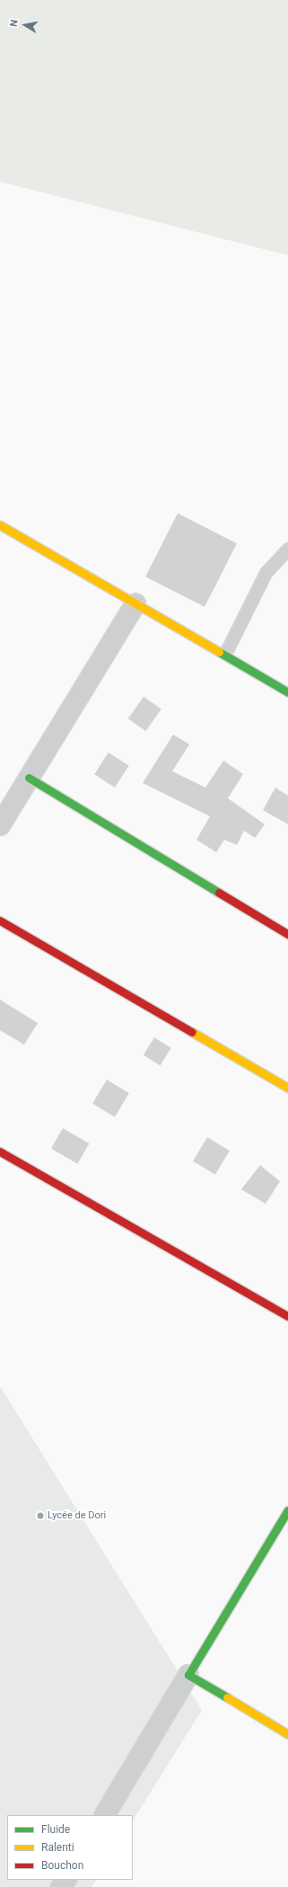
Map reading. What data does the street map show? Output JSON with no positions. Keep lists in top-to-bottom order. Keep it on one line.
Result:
{"places":["Lycée de Dori"],"legend":["Fluide","Ralenti","Bouchon"],"north":"left"}
